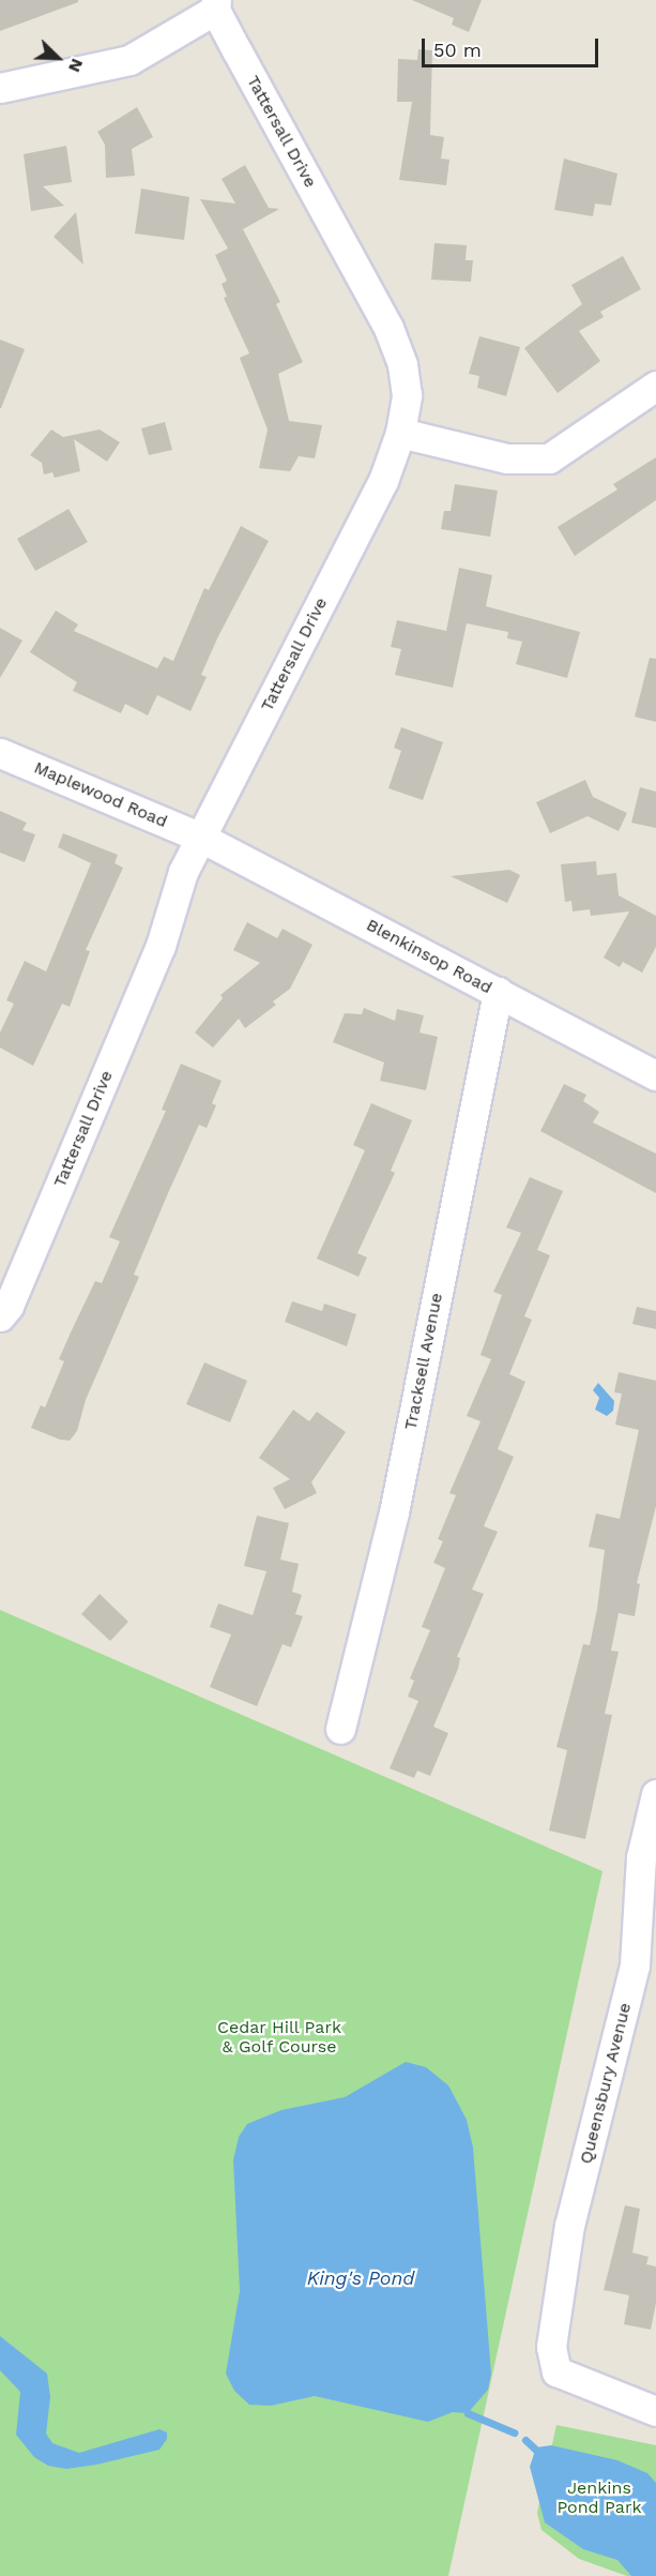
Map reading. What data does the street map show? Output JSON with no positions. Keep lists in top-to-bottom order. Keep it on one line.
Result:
{"streets":{"street":["Tattersall Drive","Maplewood Road","Blenkinsop Road","Tracksell Avenue","Queensbury Avenue"]},"crossings":[["Tattersall Drive","Maplewood Road"],["Tattersall Drive","Blenkinsop Road"],["Maplewood Road","Blenkinsop Road"],["Blenkinsop Road","Tracksell Avenue"]],"water":["King's Pond"],"parks":["Cedar Hill Park & Golf Course","Jenkins Pond Park"],"scale_bar":"50 m","north":"bottom right"}
